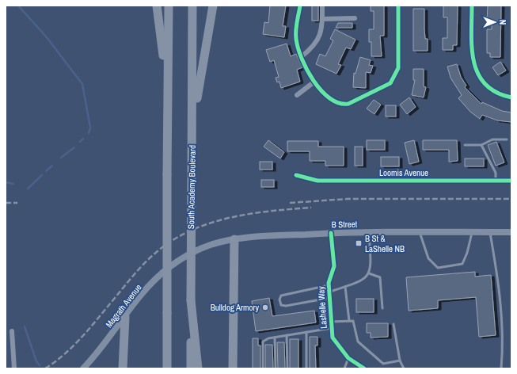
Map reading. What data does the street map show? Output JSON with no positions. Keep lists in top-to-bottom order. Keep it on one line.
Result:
{"streets":{"highway":["South Academy Boulevard"],"main road":["B Street","Magrath Avenue"],"street":["Loomis Avenue","Lashelle Way"]},"crossings":[["B Street","Magrath Avenue"],["B Street","Lashelle Way"]],"places":{"transit":["B St & LaShelle NB"],"other":["Bulldog Armory"]},"north":"right"}
